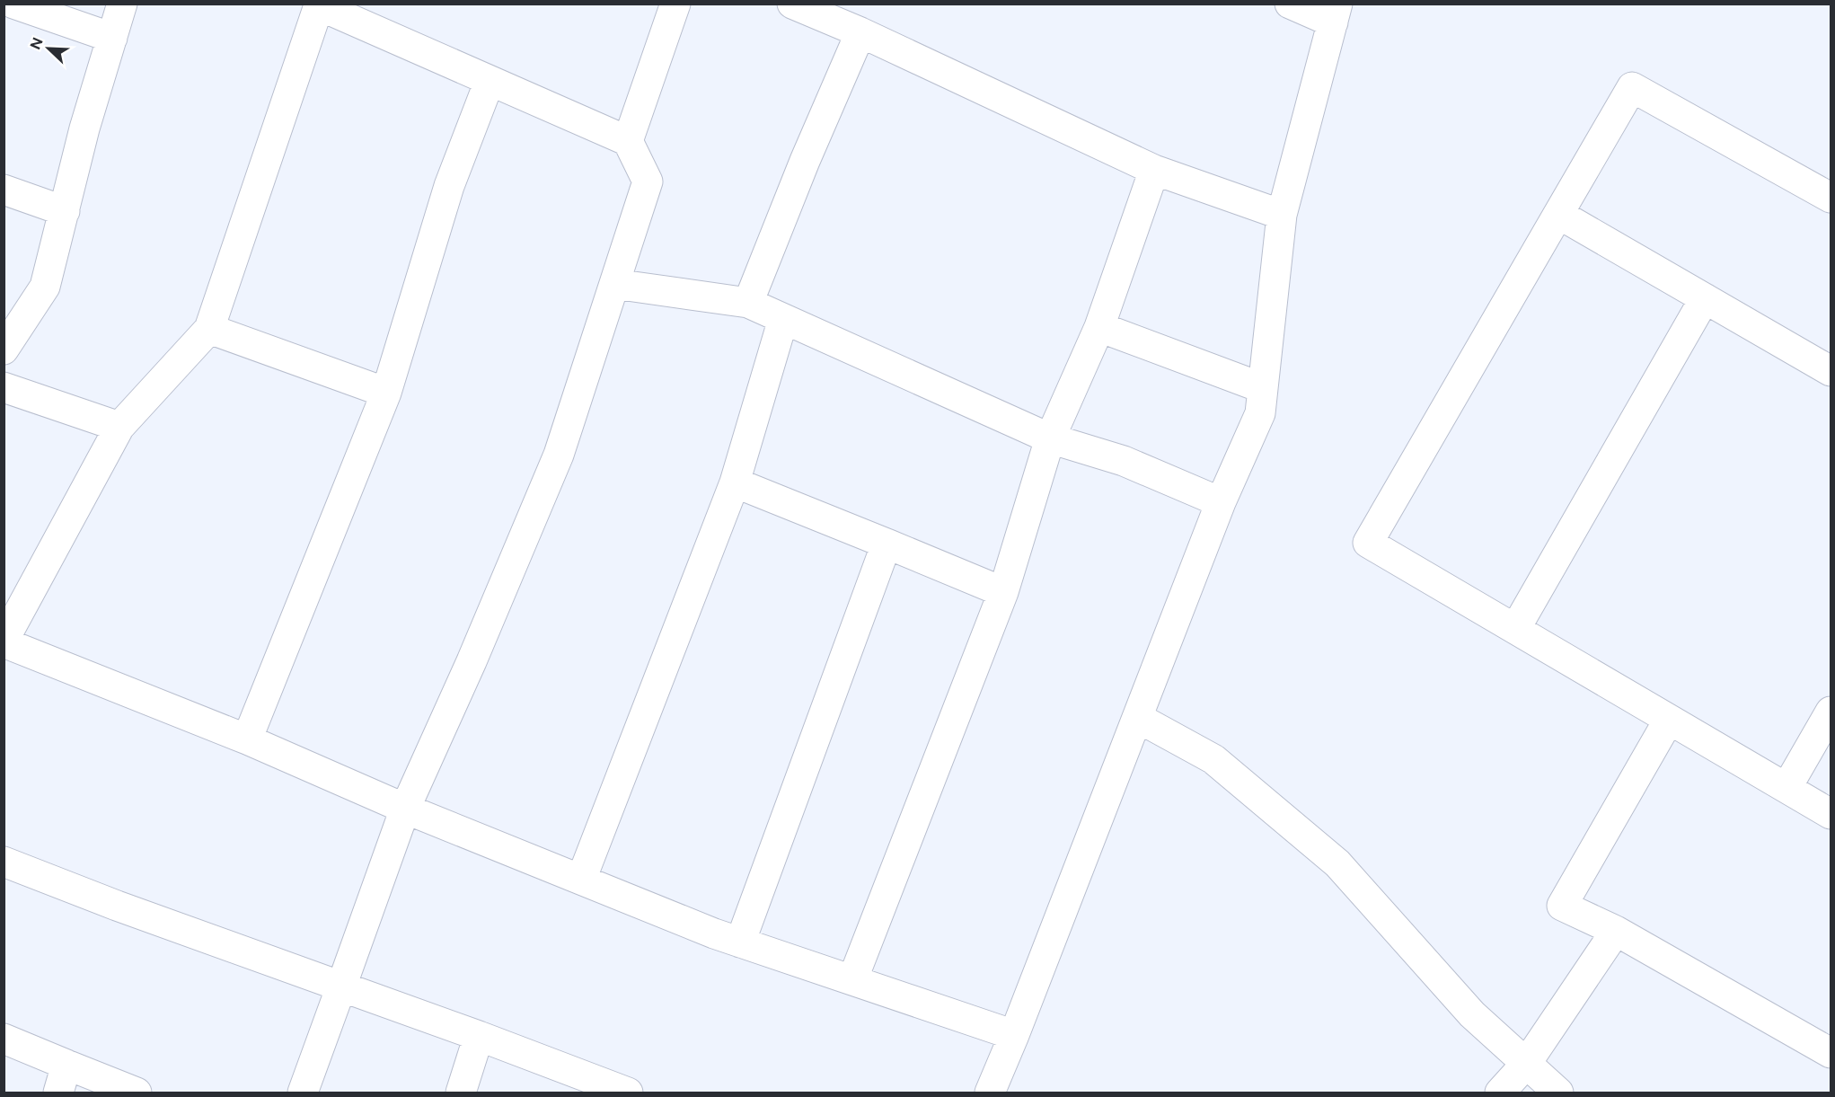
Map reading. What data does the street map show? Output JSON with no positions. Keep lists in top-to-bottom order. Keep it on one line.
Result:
{"north":"top left"}
